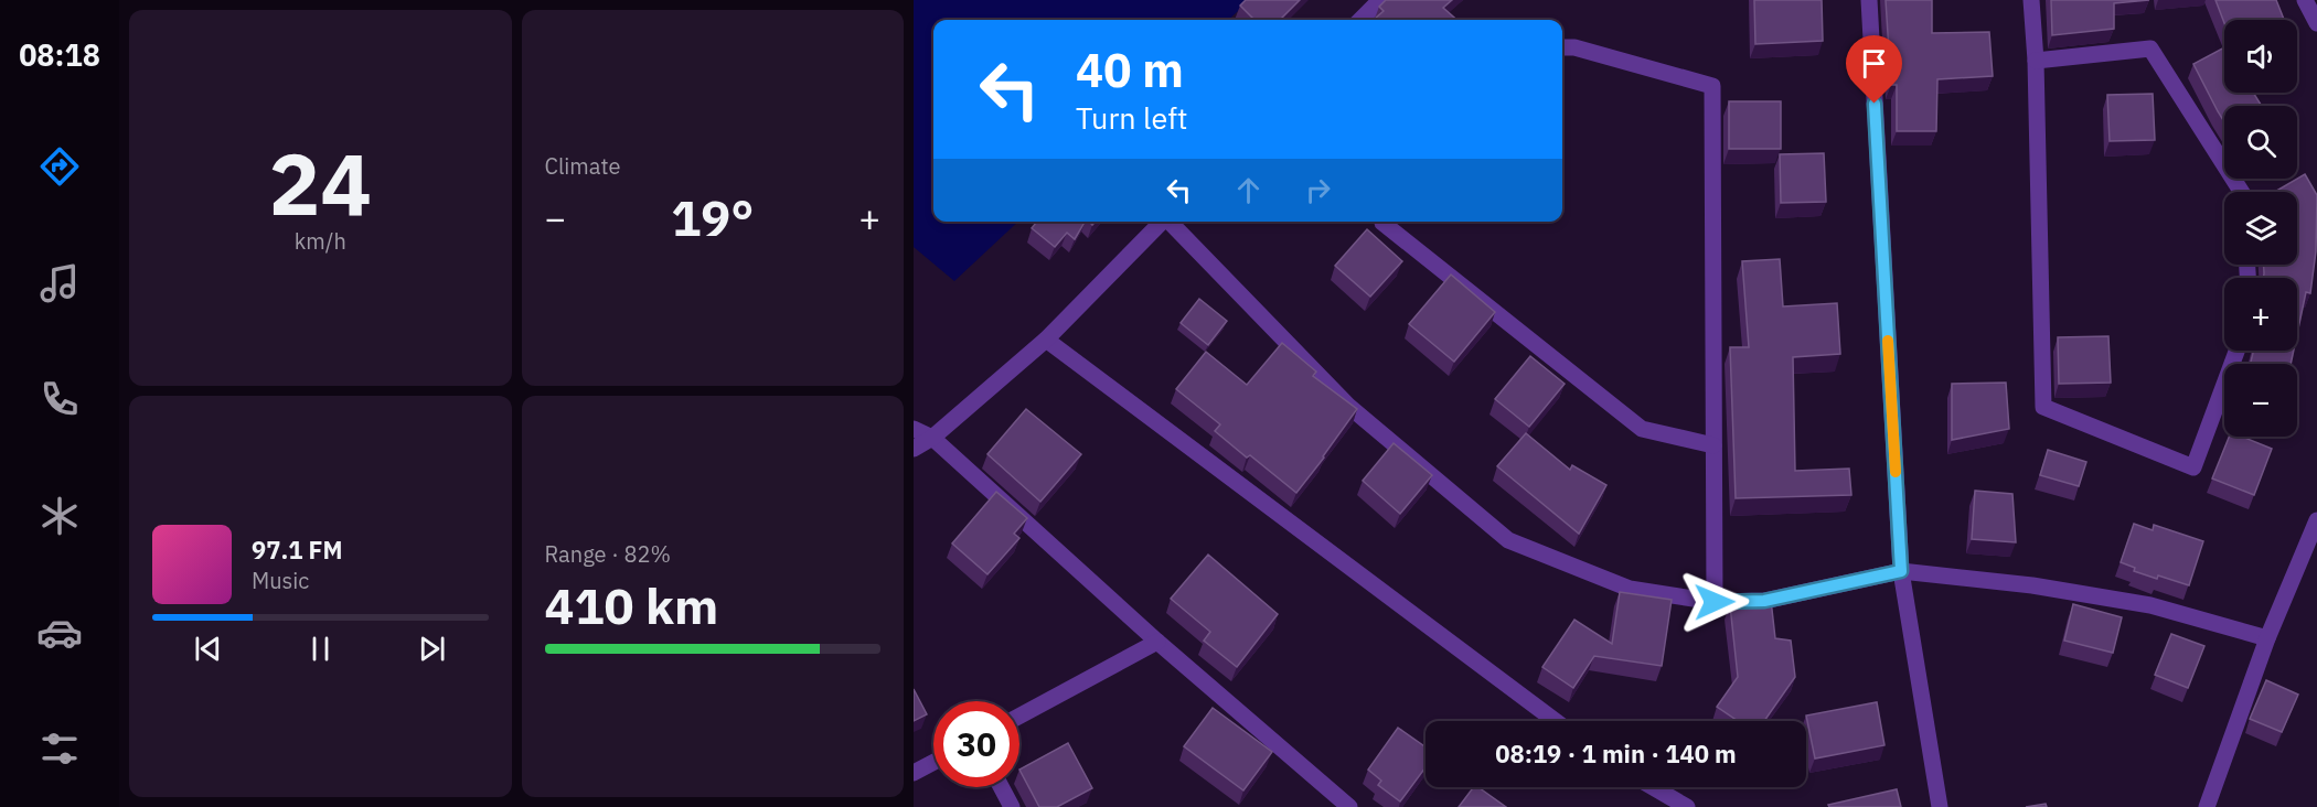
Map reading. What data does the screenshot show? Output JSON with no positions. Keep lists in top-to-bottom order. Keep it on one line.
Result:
{"page":{"tabs":"08:18","tile":[["24","km/h"],"Climate",["Range · 82%","410 km"]],"map_buttons":["+","−"],"turn":["40 m","Turn left"],"heat":["−","19°","+"],"song":["97.1 FM","Music"],"limit":"30","trip":"08:19 · 1 min · 140 m"}}
